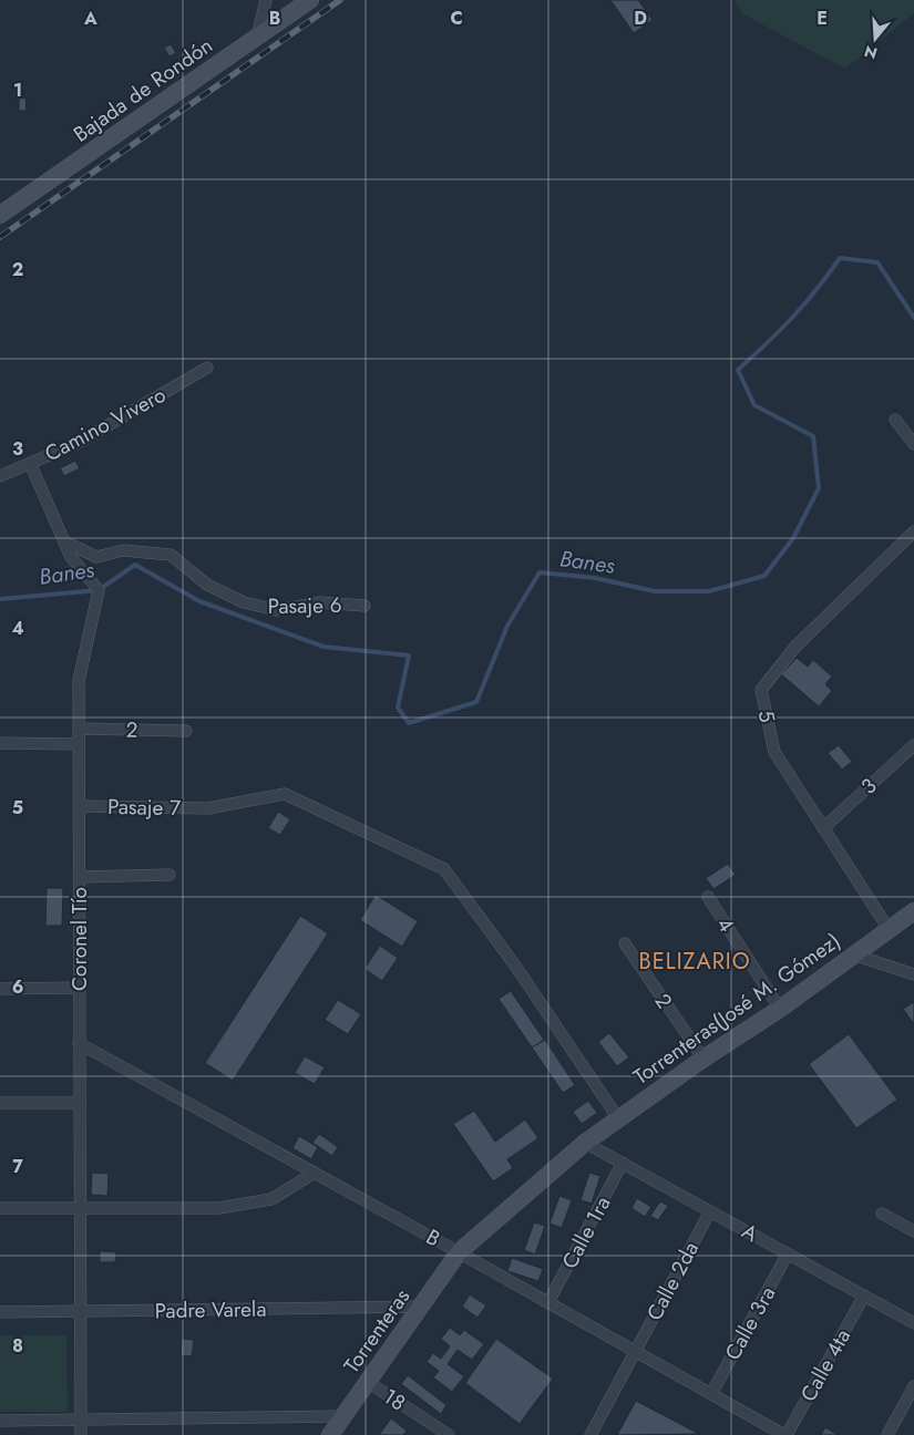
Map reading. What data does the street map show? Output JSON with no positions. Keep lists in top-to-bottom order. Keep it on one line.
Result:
{"streets":{"street":["Bajada de Rondón","Camino Vivero","Pasaje 6","5","2","3","Pasaje 7","4","Coronel Tío","Torrenteras(José M. Gómez)","Calle 1ra","A","B","Calle 2da","Padre Varela","Calle 3ra","Torrenteras","Calle 4ta","18"]},"crossings":[["Camino Vivero","Coronel Tío"],["Pasaje 6","Coronel Tío"],["5","3"],["5","Torrenteras(José M. Gómez)"],["2","Coronel Tío"],["2","Torrenteras(José M. Gómez)"],["Pasaje 7","Coronel Tío"],["Pasaje 7","Torrenteras(José M. Gómez)"],["4","Torrenteras(José M. Gómez)"],["Coronel Tío","B"],["Coronel Tío","Padre Varela"],["Torrenteras(José M. Gómez)","A"],["Torrenteras(José M. Gómez)","Torrenteras"],["Calle 1ra","A"],["Calle 1ra","B"],["A","Calle 2da"],["A","Calle 3ra"],["A","Torrenteras"],["A","Calle 4ta"],["B","Calle 2da"],["B","Calle 3ra"],["B","Torrenteras"],["B","Calle 4ta"],["Padre Varela","Torrenteras"],["Torrenteras","18"]],"districts":["BELIZARIO"],"water":["Banes"],"north":"bottom","grid":{"columns":["A","B","C","D","E"],"rows":["1","2","3","4","5","6","7","8"]}}
